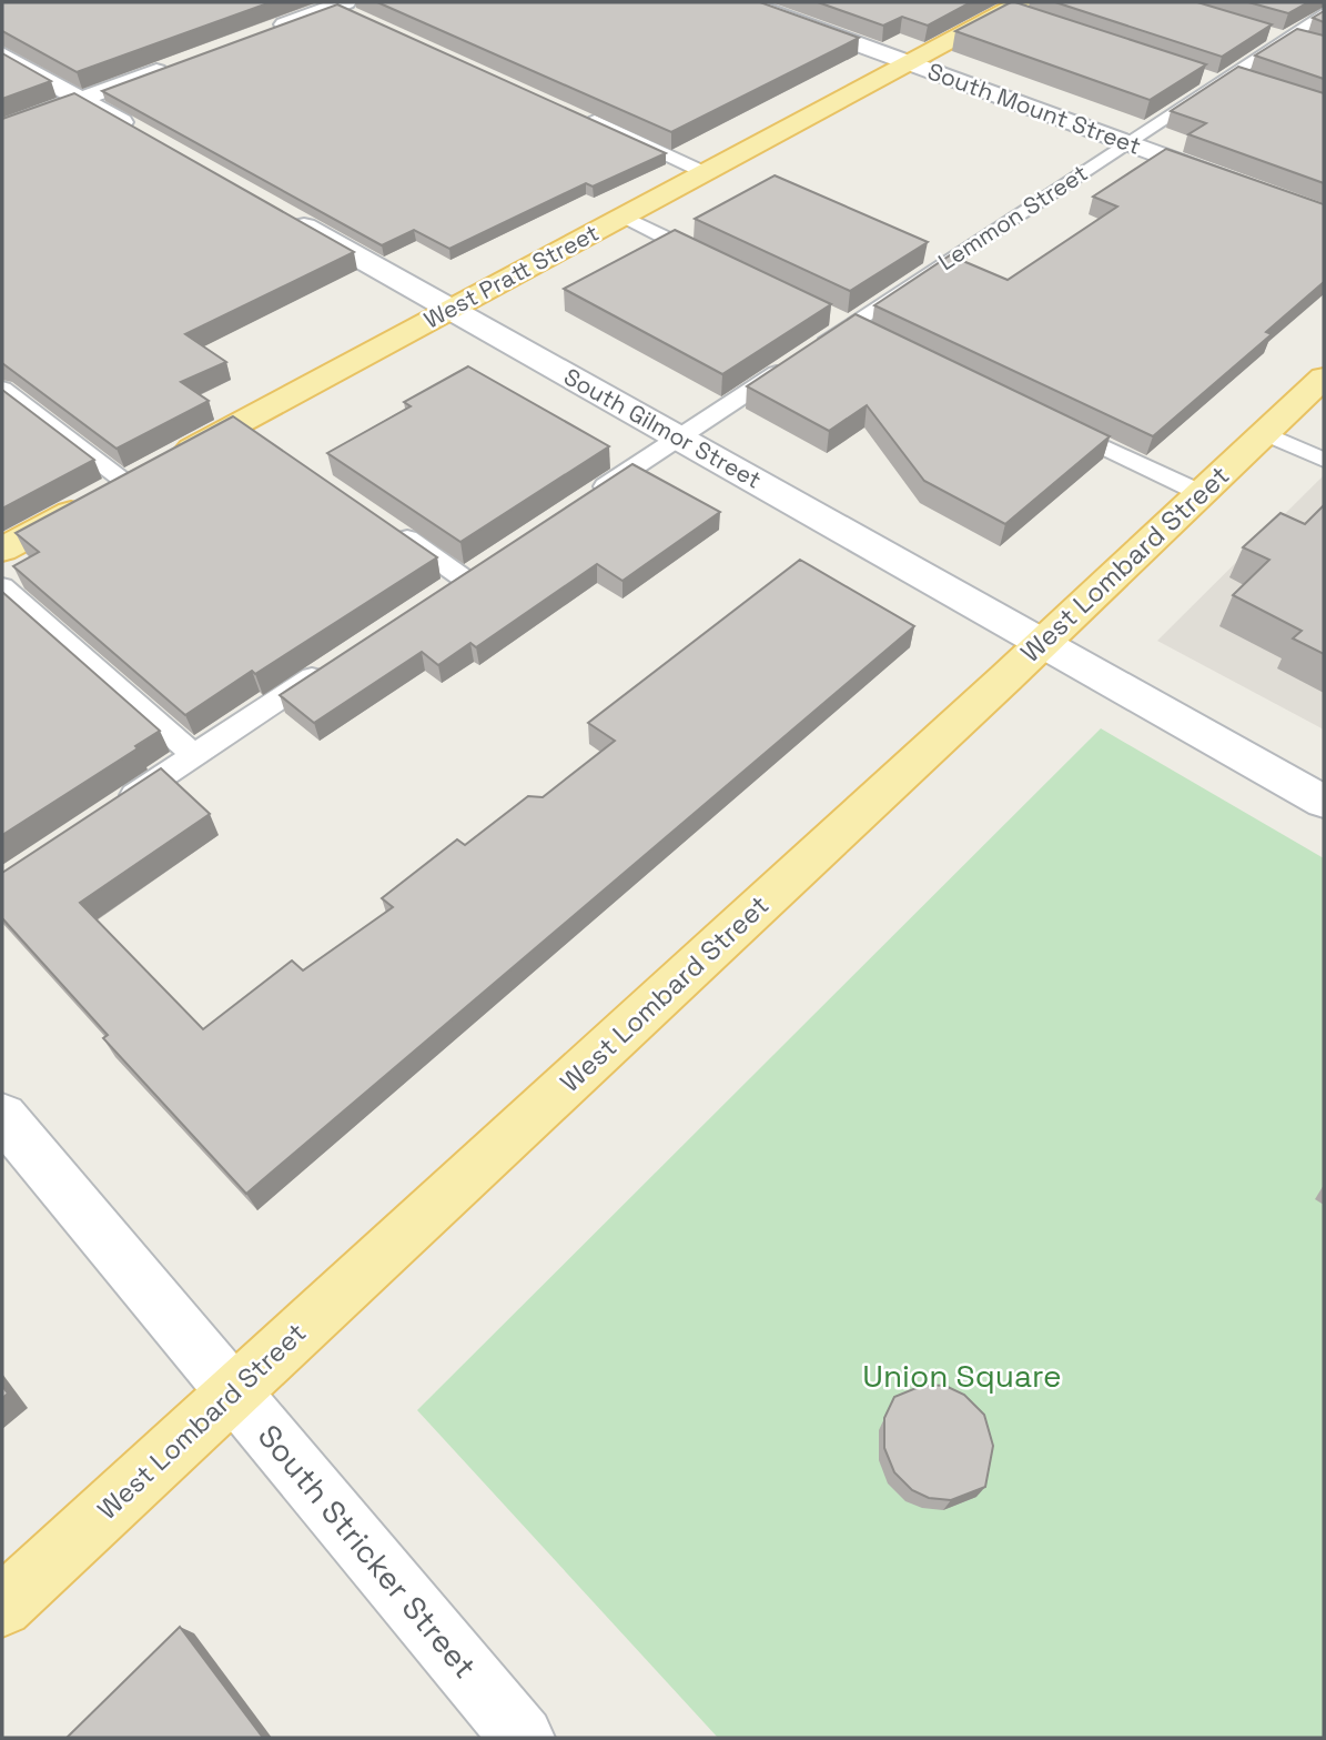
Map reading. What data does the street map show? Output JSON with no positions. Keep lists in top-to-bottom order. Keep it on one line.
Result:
{"streets":{"main road":["West Pratt Street","West Lombard Street"],"street":["South Mount Street","South Gilmor Street","South Stricker Street"],"lane":["Lemmon Street"]},"crossings":[["South Mount Street","Lemmon Street"],["South Mount Street","West Pratt Street"],["West Pratt Street","South Gilmor Street"],["South Gilmor Street","West Lombard Street"],["West Lombard Street","South Stricker Street"]],"parks":["Union Square"]}
